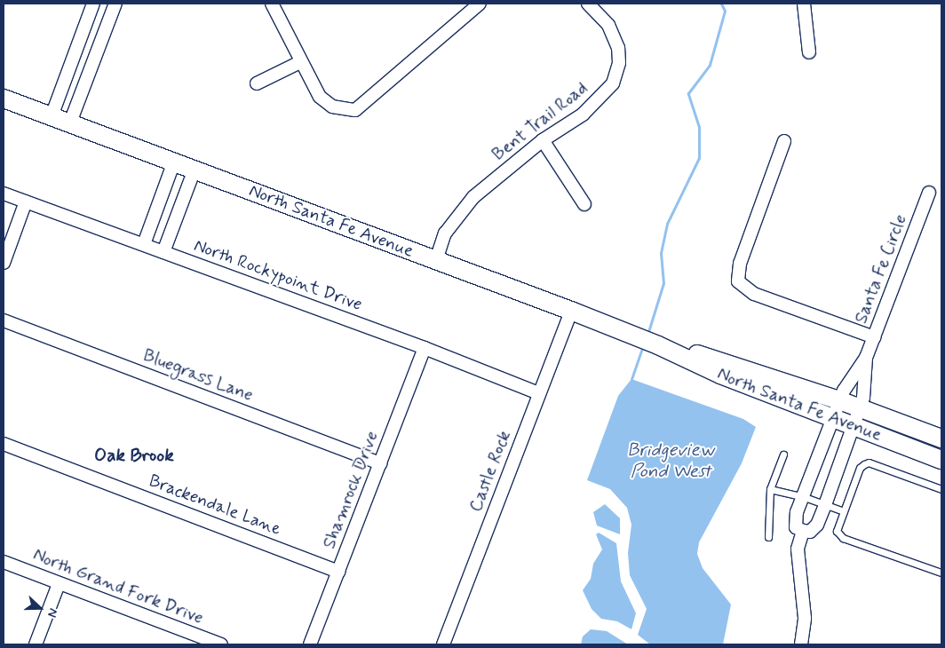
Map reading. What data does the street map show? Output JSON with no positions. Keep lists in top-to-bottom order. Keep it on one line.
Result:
{"streets":{"main road":["North Santa Fe Avenue"],"street":["Bent Trail Road","Santa Fe Circle","North Rockypoint Drive","Bluegrass Lane","Castle Rock","Shamrock Drive","Brackendale Lane","North Grand Fork Drive"]},"crossings":[["Bent Trail Road","North Santa Fe Avenue"],["North Santa Fe Avenue","Santa Fe Circle"],["North Santa Fe Avenue","Castle Rock"],["North Rockypoint Drive","Castle Rock"],["North Rockypoint Drive","Shamrock Drive"],["Bluegrass Lane","Shamrock Drive"],["Shamrock Drive","Brackendale Lane"]],"districts":["Oak Brook"],"water":["Bridgeview Pond West"],"north":"right"}
